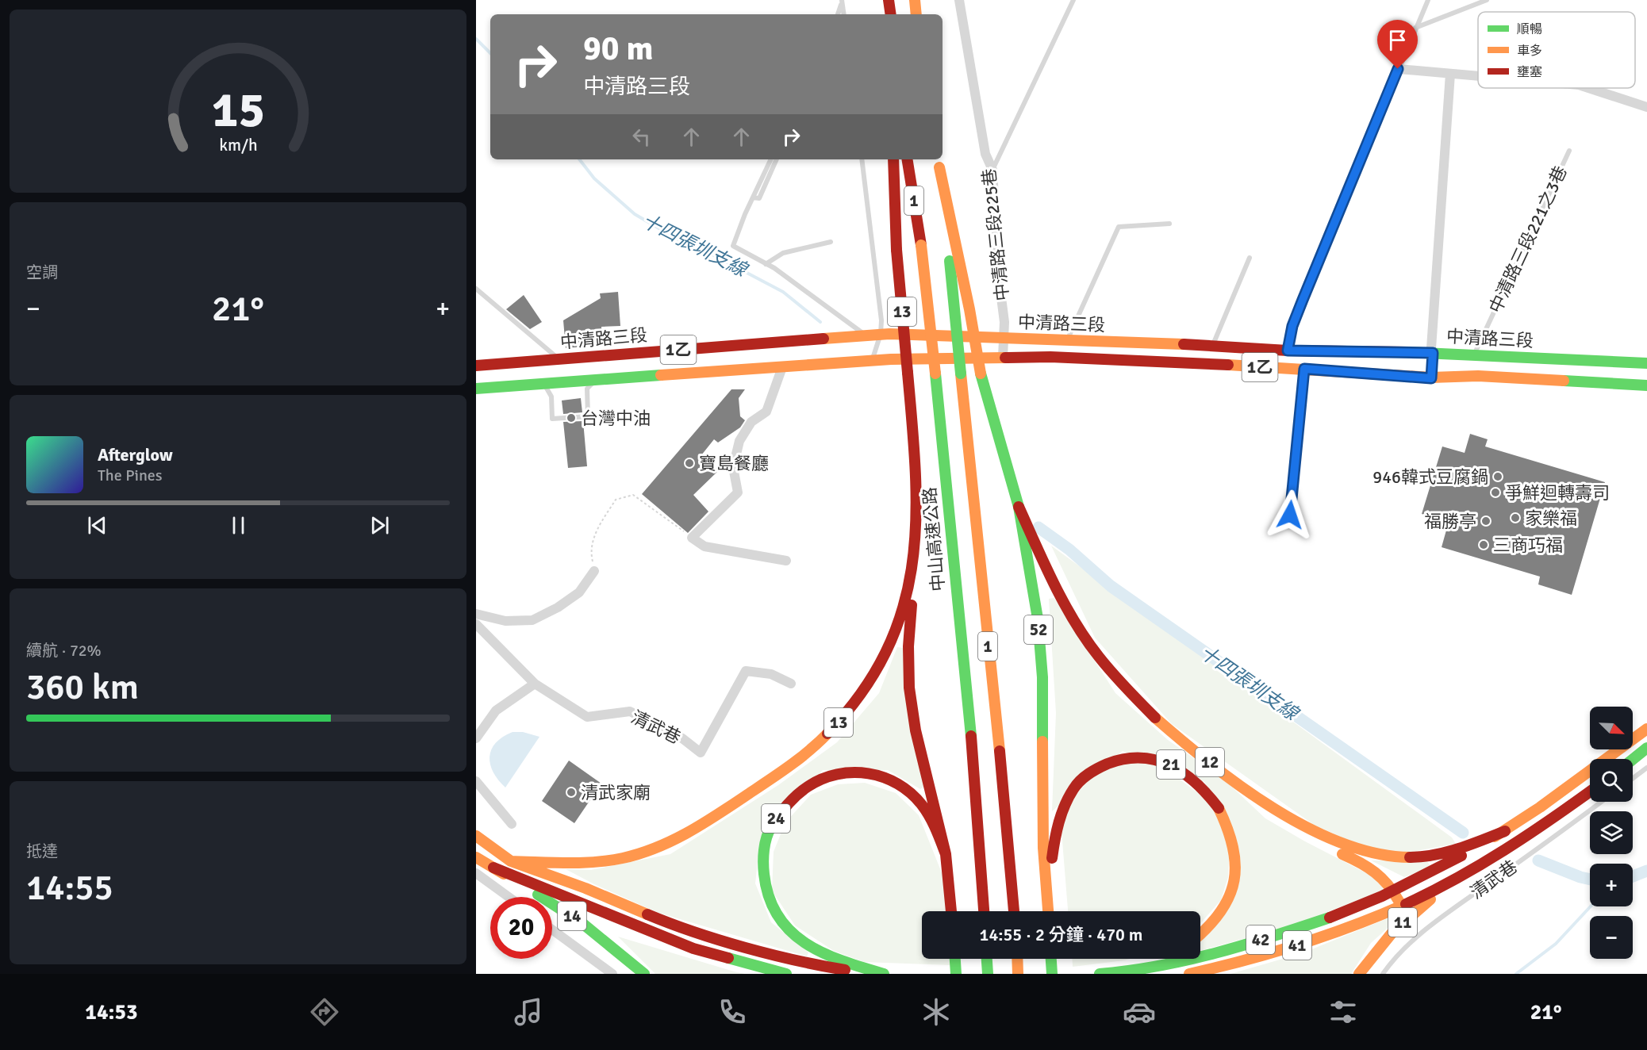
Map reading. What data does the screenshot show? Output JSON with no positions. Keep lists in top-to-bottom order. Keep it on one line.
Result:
{"streets":{"main road":["1","13","中清路三段","1乙","中山高速公路","52","12","21","24","14","11","42","41"],"street":["中清路三段225巷","清武巷"],"lane":["中清路三段221之3巷"]},"crossings":[["1","52"],["中清路三段225巷","中清路三段"],["中清路三段221之3巷","中清路三段"],["52","12"],["52","21"]],"water":["十四張圳支線"],"places":["台灣中油","寶島餐廳","946韓式豆腐鍋","爭鮮迴轉壽司","家樂福","福勝亭","三商巧福","清武家廟"],"legend":["順暢","車多","壅塞"],"north":"bottom right","page":{"turn":["90 m","中清路三段"],"tile":["空調",["續航 · 72%","360 km"],["抵達","14:55"]],"heat":["−","21°","+"],"song":["Afterglow","The Pines"],"map_buttons":["+","−"],"limit":"20","trip":"14:55 · 2 分鐘 · 470 m","tabs":["14:53","21°"],"gauge":["15","km/h"]}}
